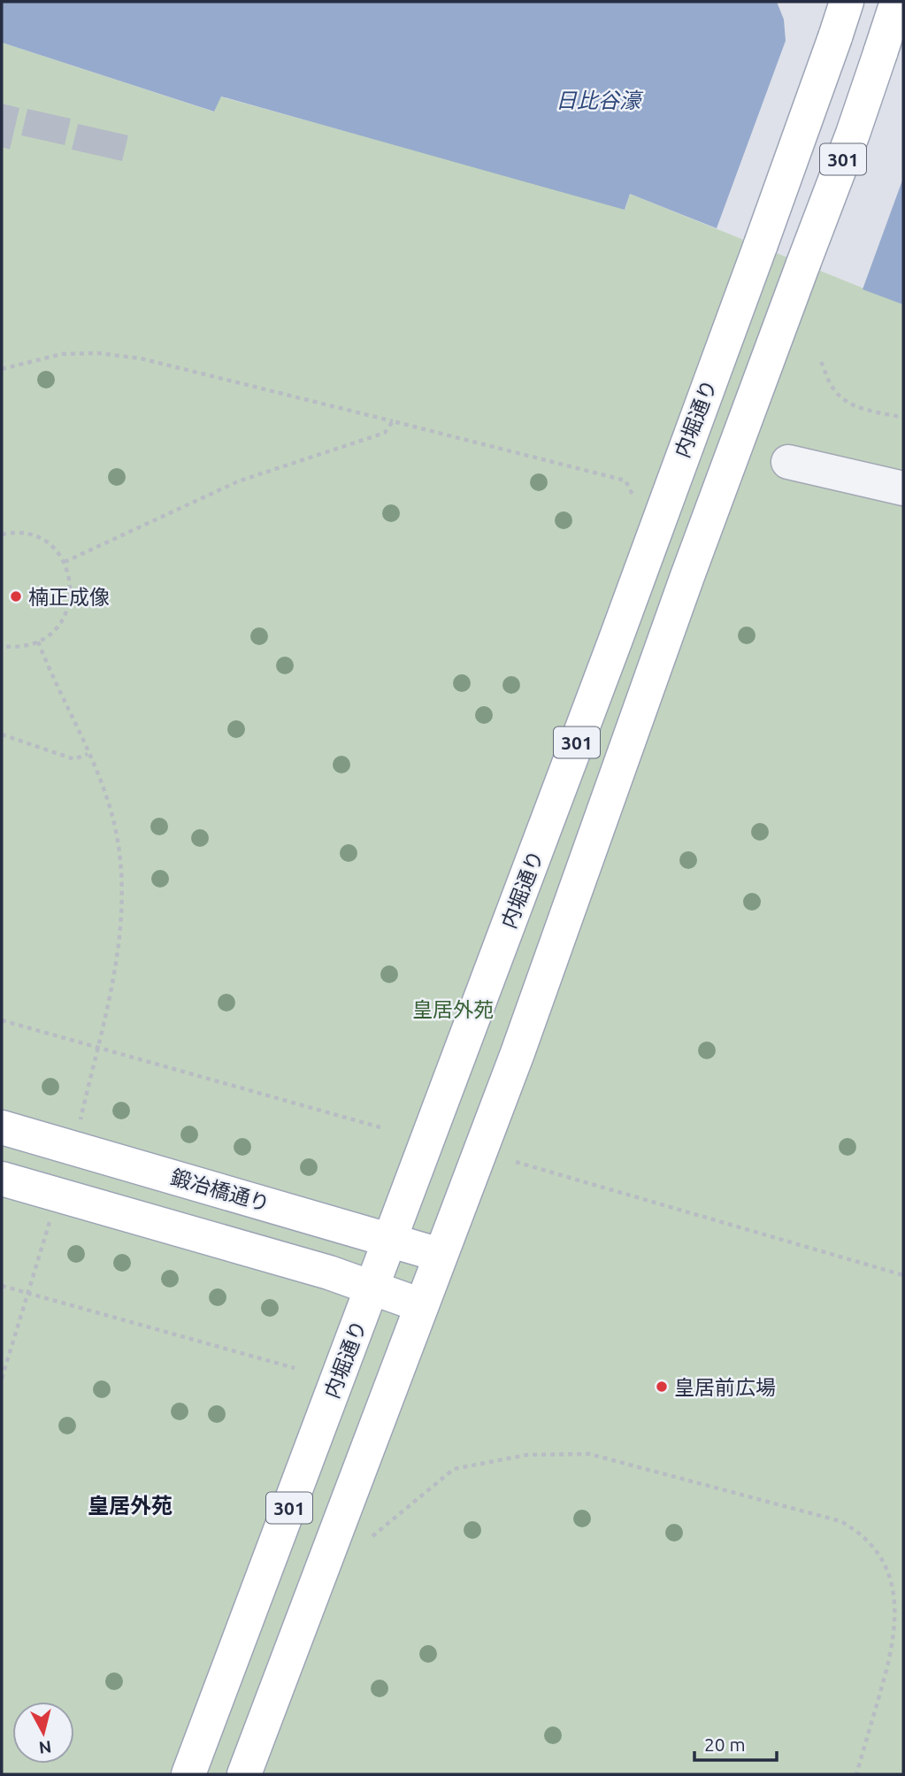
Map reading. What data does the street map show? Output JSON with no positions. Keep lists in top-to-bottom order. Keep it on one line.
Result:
{"streets":{"main road":["301","内堀通り","鍛冶橋通り"]},"crossings":[["301","鍛冶橋通り"],["内堀通り","鍛冶橋通り"]],"districts":["皇居外苑"],"water":["日比谷濠"],"parks":["皇居外苑"],"places":["楠正成像","皇居前広場"],"scale_bar":"20 m","north":"bottom"}
